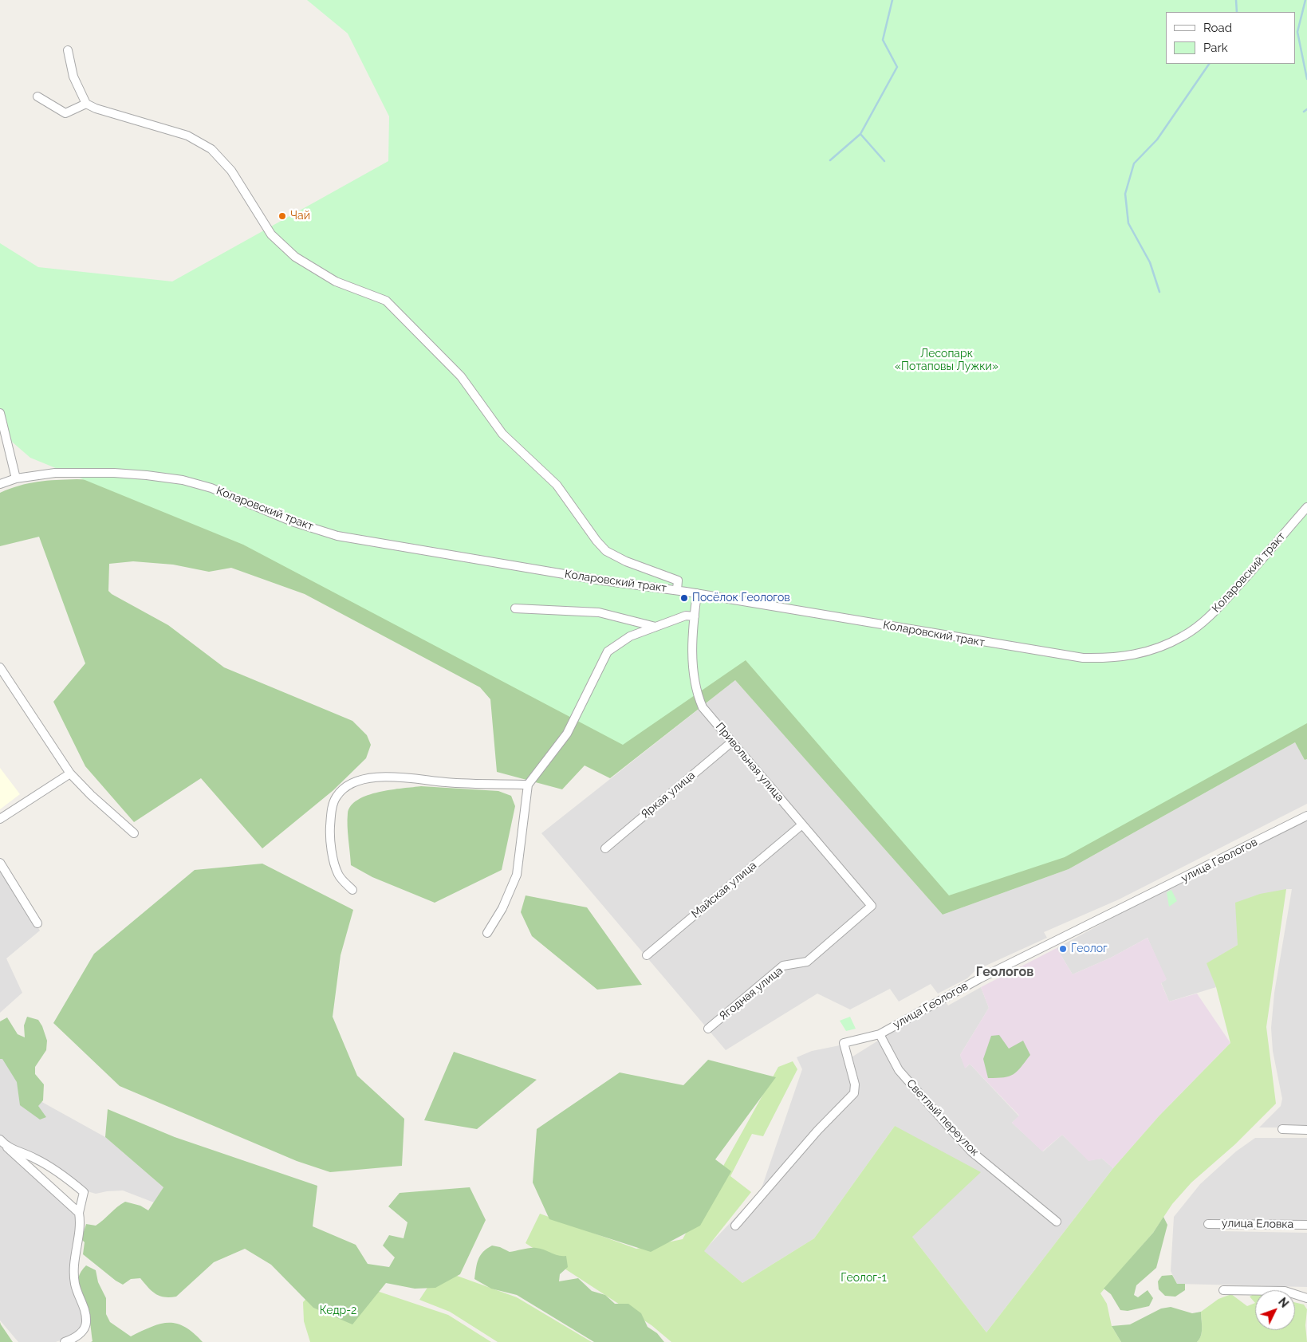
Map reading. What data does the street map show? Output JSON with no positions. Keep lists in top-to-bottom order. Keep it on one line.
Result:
{"streets":{"street":["Коларовский тракт","Привольная улица","Яркая улица","улица Геологов","Майская улица","Ягодная улица","Светлый переулок","улица Еловка"]},"crossings":[["Коларовский тракт","Привольная улица"],["Привольная улица","Яркая улица"],["Привольная улица","Майская улица"],["Привольная улица","Ягодная улица"],["улица Геологов","Светлый переулок"]],"districts":["Геологов"],"parks":["Лесопарк «Потаповы Лужки»","Геолог-1","Кедр-2"],"places":["Чай","Посёлок Геологов","Геолог"],"legend":["Road","Park"],"north":"top right"}
